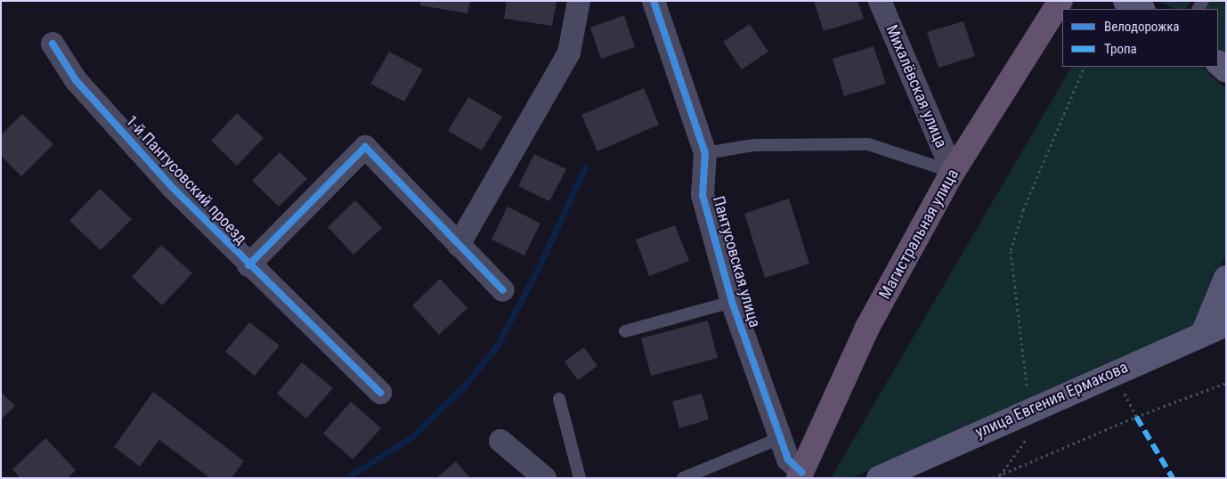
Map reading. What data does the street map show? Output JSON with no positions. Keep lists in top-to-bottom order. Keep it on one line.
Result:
{"streets":{"highway":["Магистральная улица"],"main road":["улица Евгения Ермакова"],"street":["Михалёвская улица","1-й Пантусовский проезд","Пантусовская улица"]},"crossings":[["Михалёвская улица","Магистральная улица"],["Магистральная улица","Пантусовская улица"]],"legend":["Велодорожка","Тропа"]}
